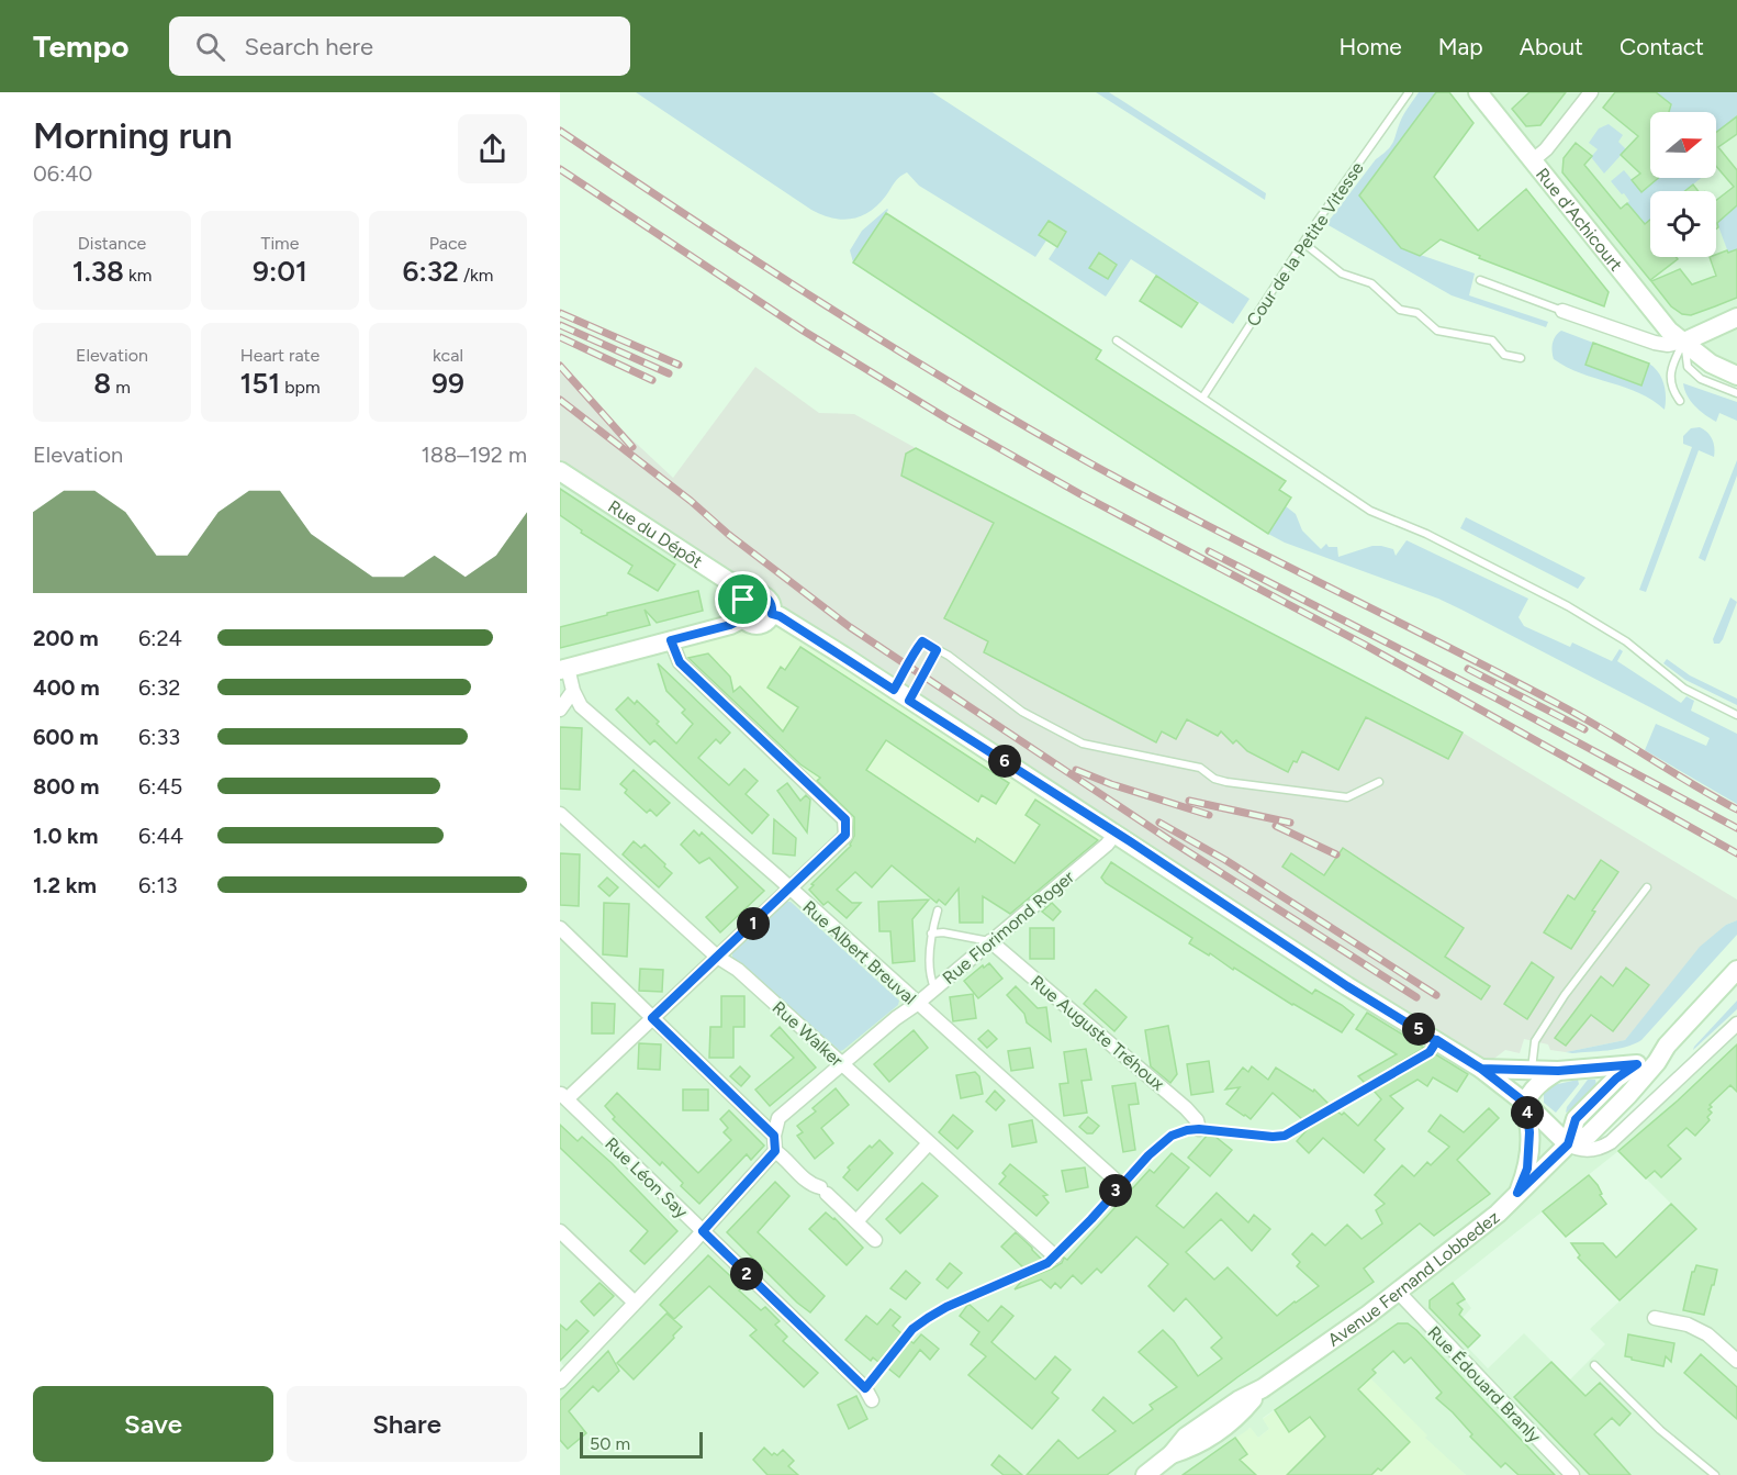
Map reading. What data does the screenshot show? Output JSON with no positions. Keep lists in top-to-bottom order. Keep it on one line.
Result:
{"streets":{"main road":["Rue d'Achicourt","Rue du Dépôt","Avenue Fernand Lobbedez"],"street":["Rue Florimond Roger","Rue Albert Breuval","Rue Auguste Tréhoux","Rue Walker","Rue Léon Say","Rue Édouard Branly"],"lane":["Cour de la Petite Vitesse"]},"crossings":[["Rue Florimond Roger","Rue Albert Breuval"],["Rue Florimond Roger","Rue Auguste Tréhoux"],["Rue Florimond Roger","Rue Walker"],["Avenue Fernand Lobbedez","Rue Édouard Branly"]],"scale_bar":"50 m","north":"right","page":{"header":"Tempo","search":"Search here","nav":["Home","Map","About","Contact"],"heading":["Morning run","06:40"],"stats":[["Distance","1.38 km"],["Time","9:01"],["Pace","6:32 /km"],["Elevation","8 m"],["Heart rate","151 bpm"],["kcal","99"]],"chart":["Elevation","188–192 m"],"list":[{"name":"200 m","note":"6:24"},{"name":"400 m","note":"6:32"},{"name":"600 m","note":"6:33"},{"name":"800 m","note":"6:45"},{"name":"1.0 km","note":"6:44"},{"name":"1.2 km","note":"6:13"}],"pins":["6","1","5","4","3","2"],"buttons":["Save","Share"],"scale":"50 m"}}
